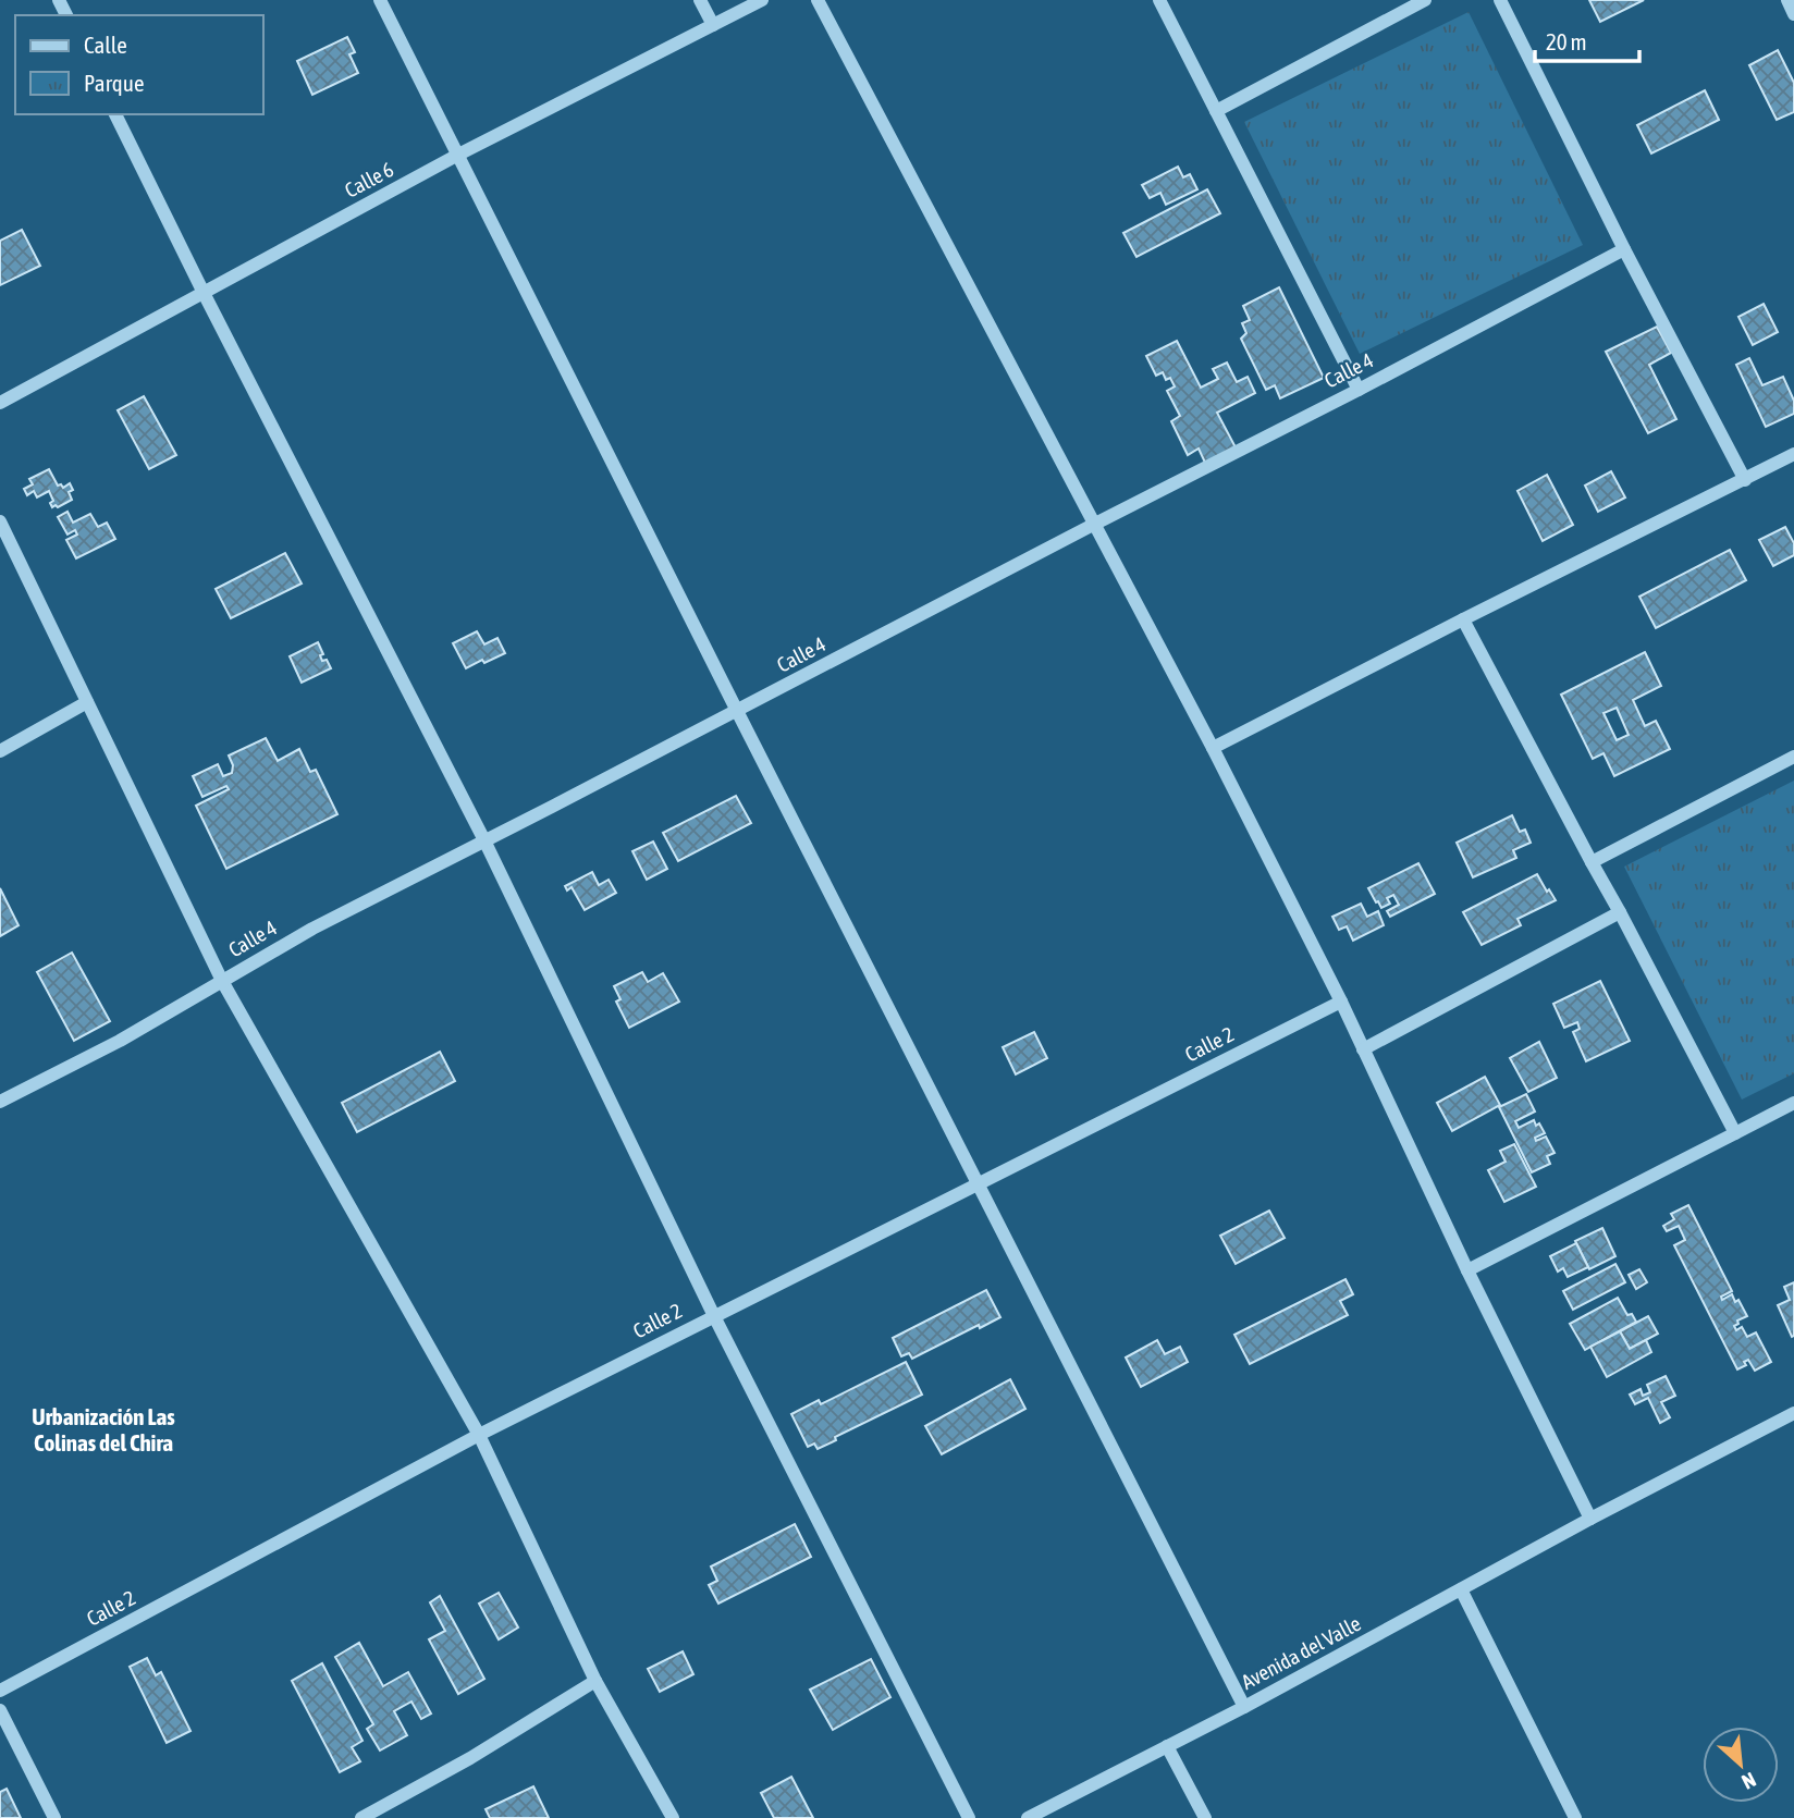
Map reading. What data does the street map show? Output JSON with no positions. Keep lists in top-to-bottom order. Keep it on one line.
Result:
{"streets":{"street":["Calle 6","Calle 4","Calle 2","Avenida del Valle"]},"districts":["Urbanización Las Colinas del Chira"],"legend":["Calle","Parque"],"scale_bar":"20 m","north":"bottom right"}
